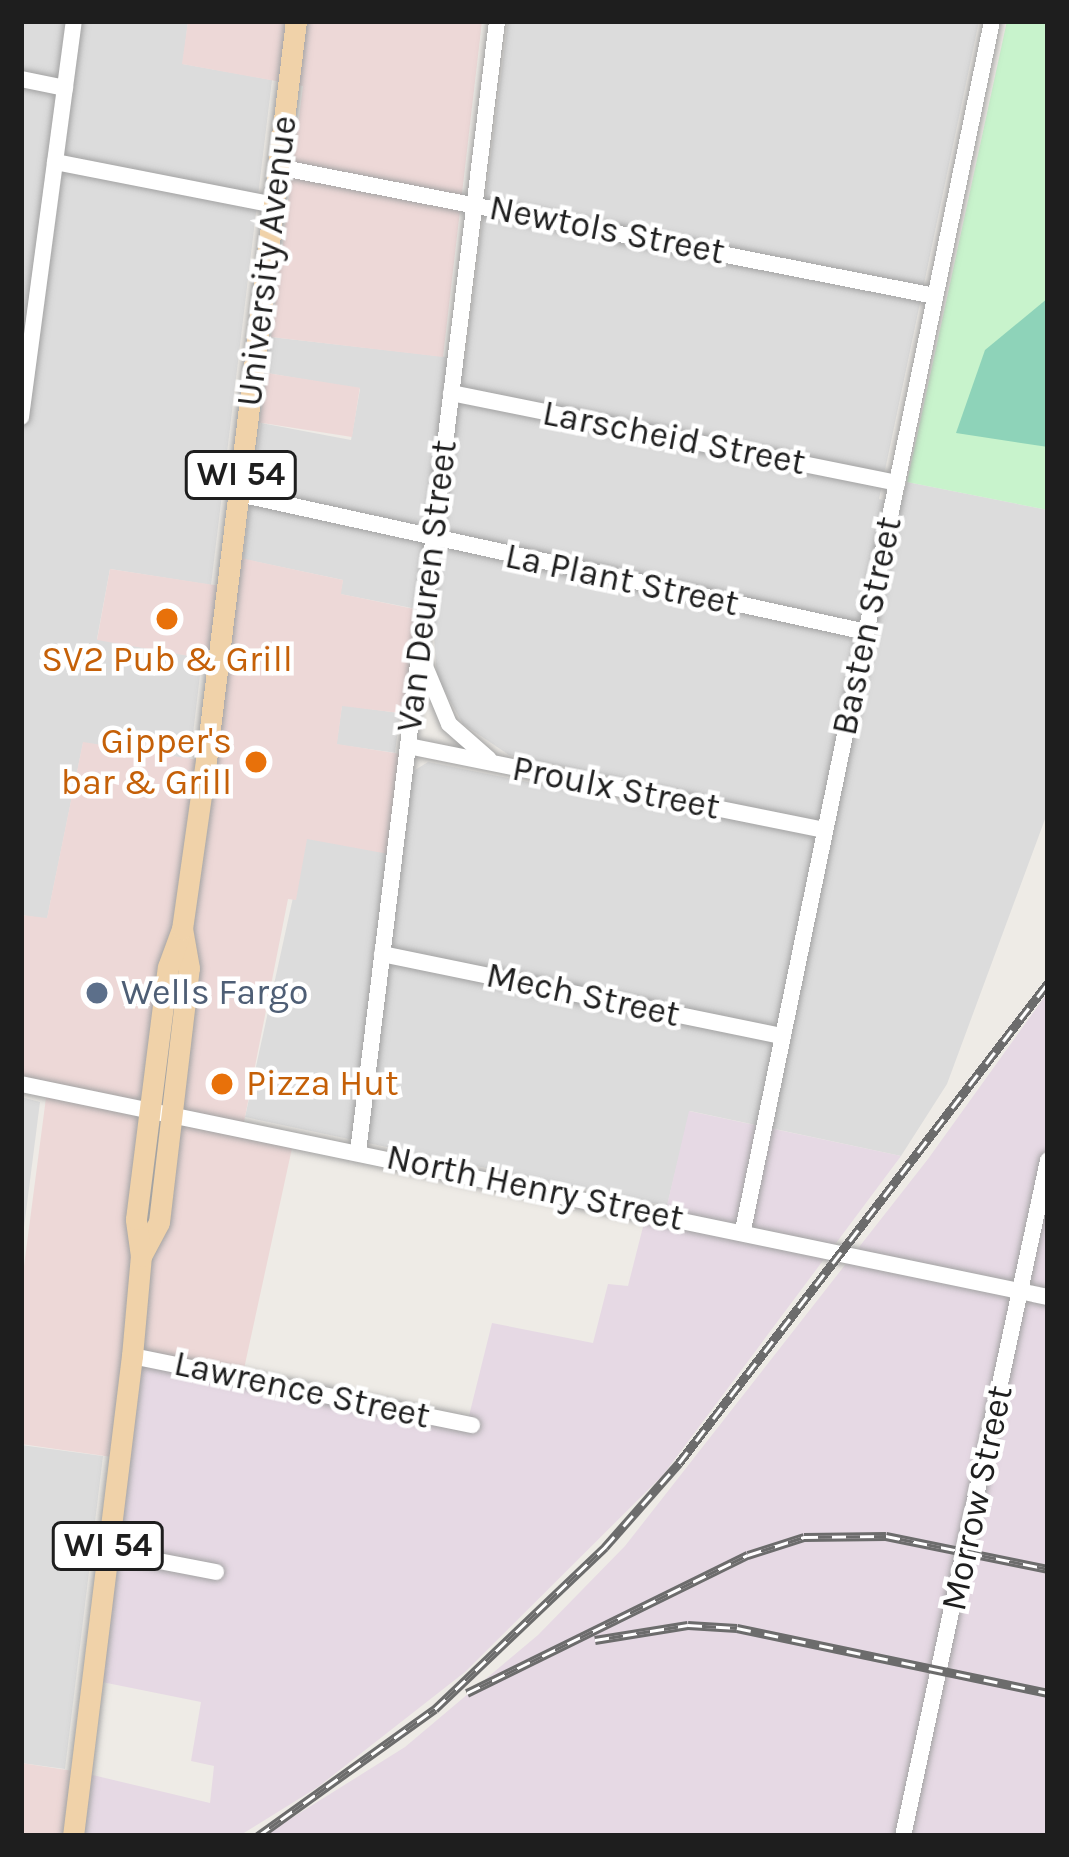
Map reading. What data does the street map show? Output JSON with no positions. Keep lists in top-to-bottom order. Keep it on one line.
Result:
{"streets":{"main road":["University Avenue","WI 54"],"street":["Newtols Street","Larscheid Street","La Plant Street","Van Deuren Street","Basten Street","Proulx Street","Mech Street","North Henry Street","Lawrence Street","Morrow Street"]},"crossings":[["Newtols Street","University Avenue"],["Newtols Street","Van Deuren Street"],["Newtols Street","Basten Street"],["University Avenue","La Plant Street"],["University Avenue","North Henry Street"],["University Avenue","Lawrence Street"],["Larscheid Street","Van Deuren Street"],["Larscheid Street","Basten Street"],["La Plant Street","Van Deuren Street"],["La Plant Street","Basten Street"],["Van Deuren Street","Proulx Street"],["Van Deuren Street","Mech Street"],["Van Deuren Street","North Henry Street"],["Basten Street","Proulx Street"],["Basten Street","Mech Street"],["Basten Street","North Henry Street"],["North Henry Street","Morrow Street"]],"places":["SV2 Pub & Grill","Gipper's bar & Grill","Wells Fargo","Pizza Hut"]}
